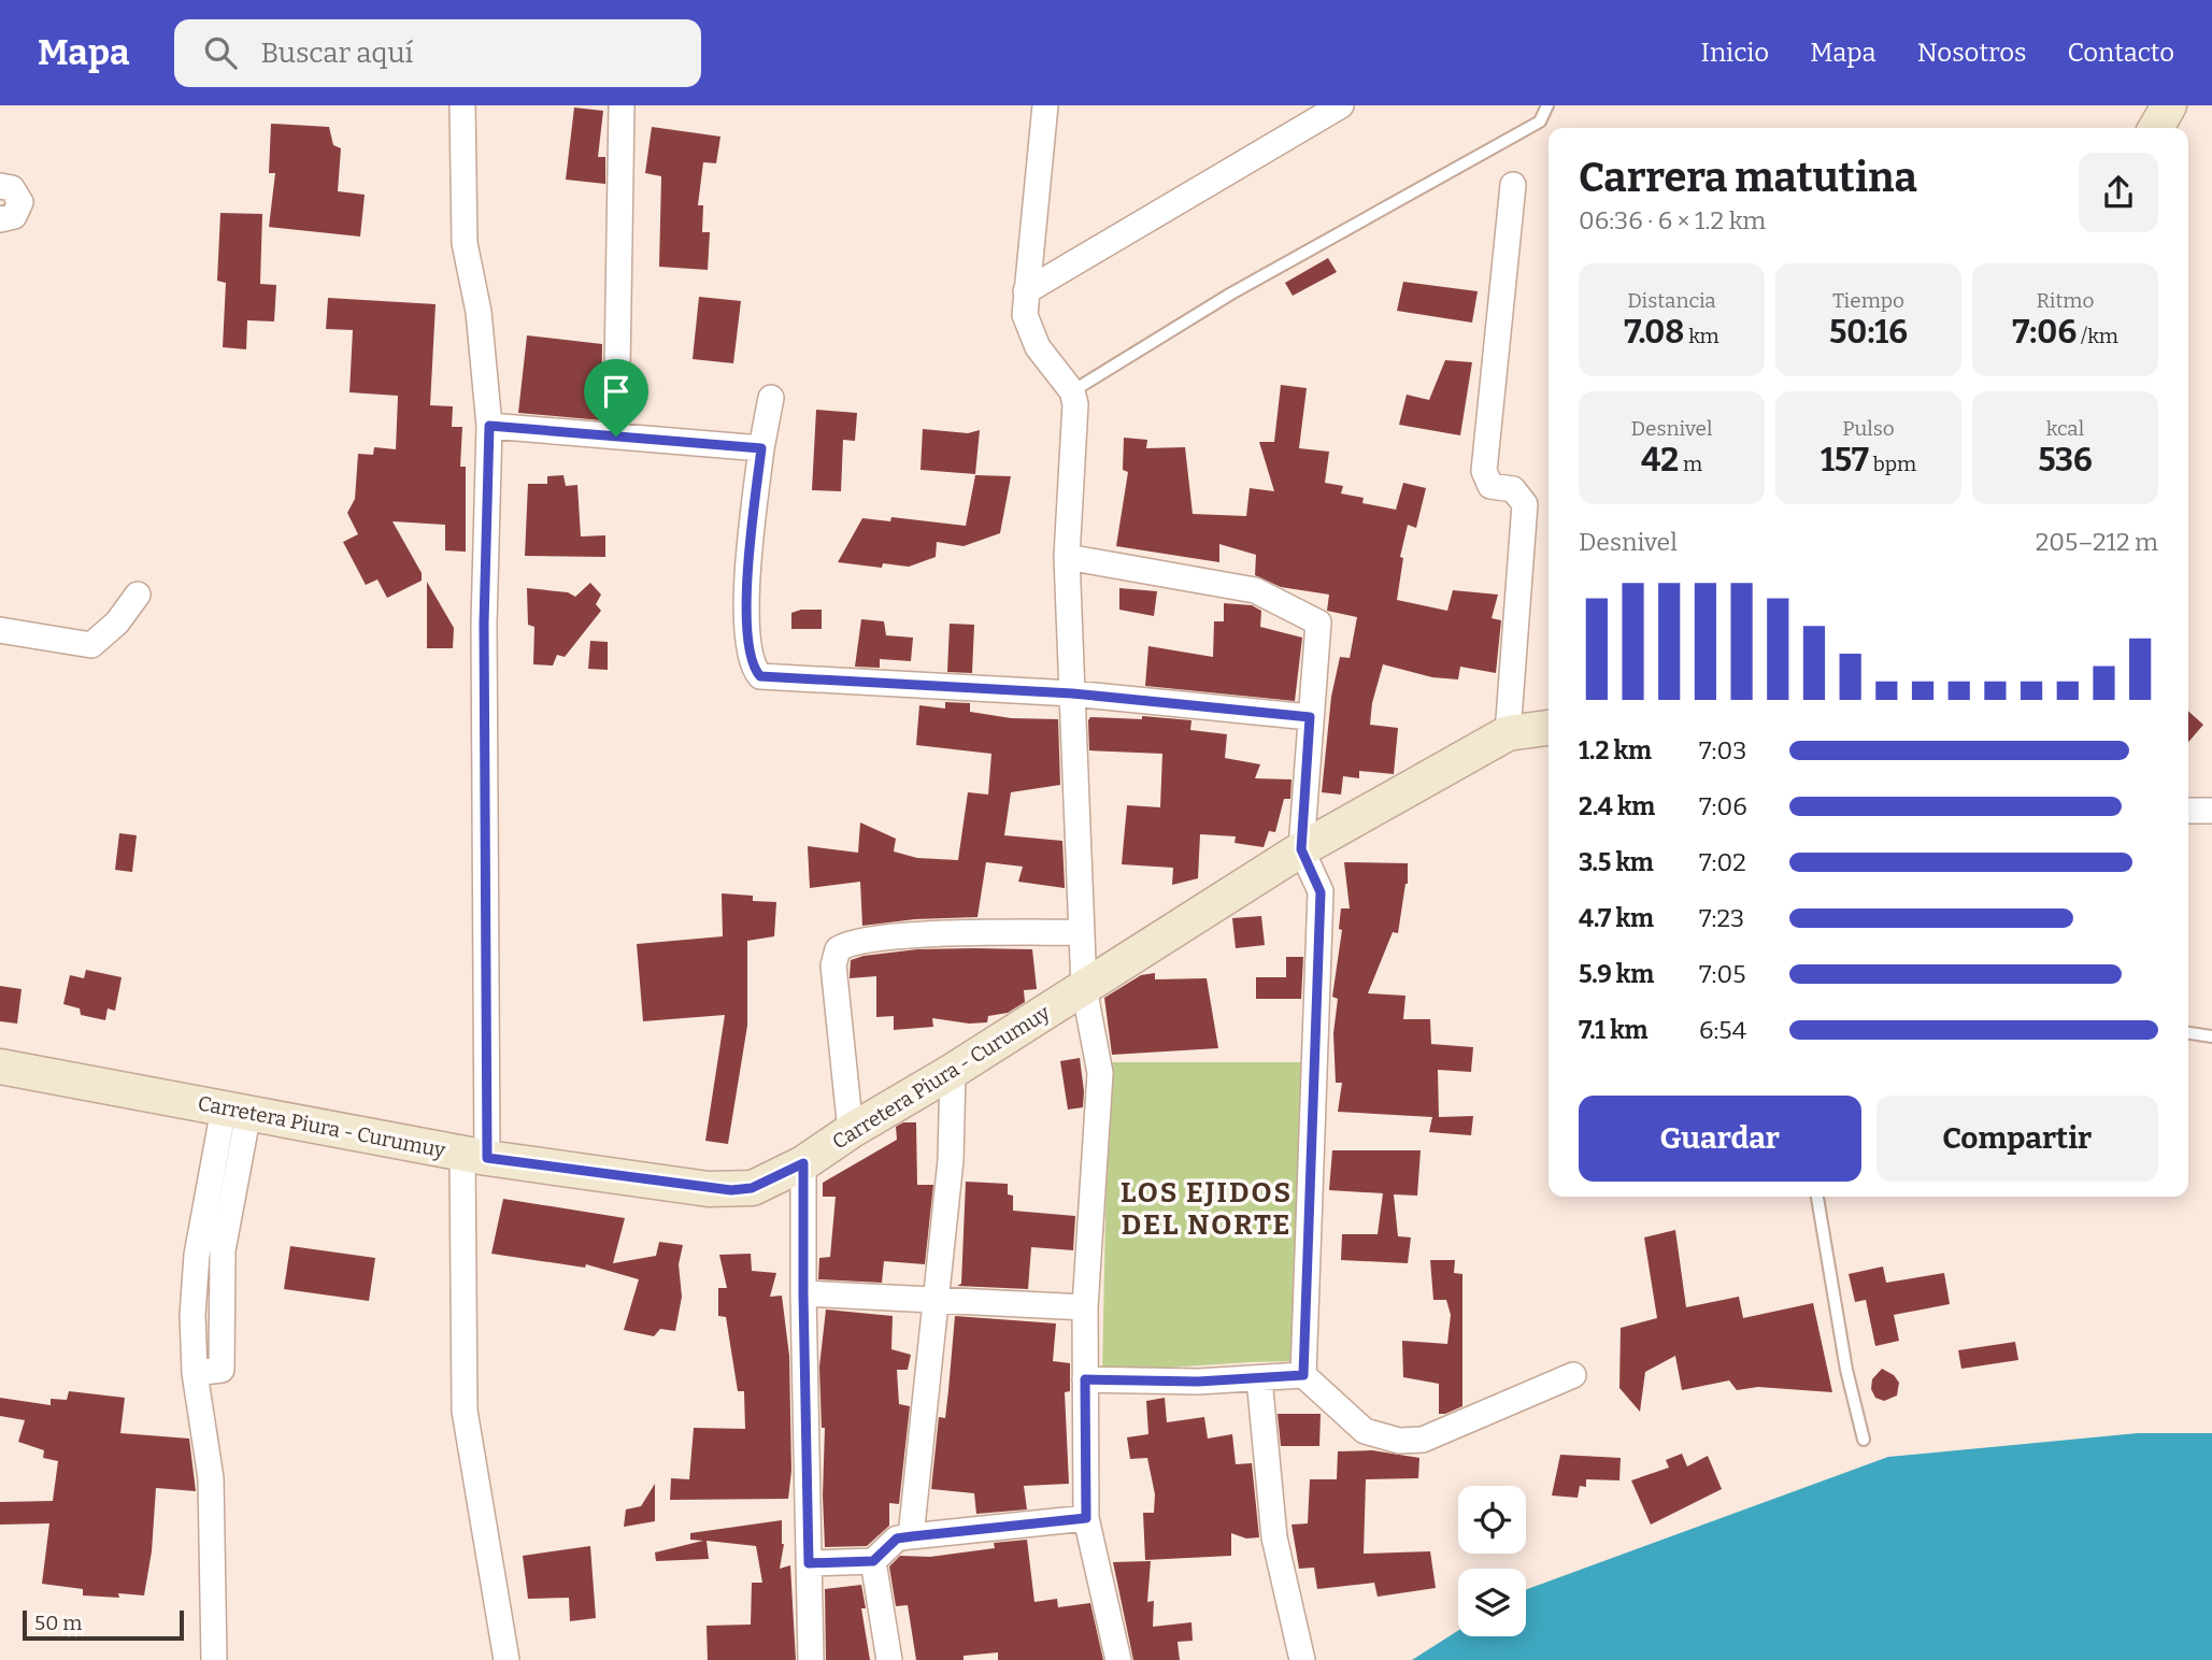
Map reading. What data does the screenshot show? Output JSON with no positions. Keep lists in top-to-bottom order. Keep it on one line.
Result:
{"streets":{"main road":["Carretera Piura - Curumuy"]},"districts":["LOS EJIDOS DEL NORTE"],"scale_bar":"50 m","page":{"header":"Mapa","search":"Buscar aquí","nav":["Inicio","Mapa","Nosotros","Contacto"],"heading":["Carrera matutina","06:36 · 6 × 1.2 km"],"stats":[["Distancia","7.08 km"],["Tiempo","50:16"],["Ritmo","7:06 /km"],["Desnivel","42 m"],["Pulso","157 bpm"],["kcal","536"]],"chart":["Desnivel","205–212 m"],"list":[{"name":"1.2 km","note":"7:03"},{"name":"2.4 km","note":"7:06"},{"name":"3.5 km","note":"7:02"},{"name":"4.7 km","note":"7:23"},{"name":"5.9 km","note":"7:05"},{"name":"7.1 km","note":"6:54"}],"buttons":["Guardar","Compartir"],"scale":"50 m"}}
